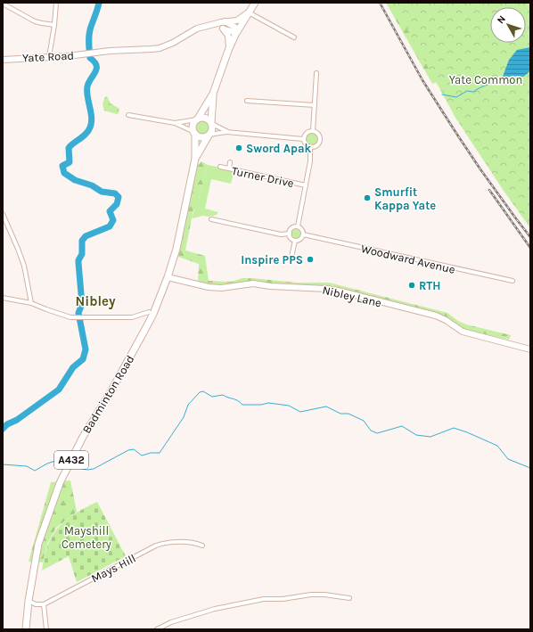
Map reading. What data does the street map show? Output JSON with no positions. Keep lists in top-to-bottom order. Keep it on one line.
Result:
{"streets":{"main road":["Badminton Road","A432"],"street":["Yate Road","Turner Drive","Woodward Avenue","Nibley Lane","Mays Hill"]},"crossings":[["Nibley Lane","Badminton Road"]],"districts":["Nibley"],"parks":["Yate Common","Mayshill Cemetery"],"places":["Sword Apak","Smurfit Kappa Yate","Inspire PPS","RTH"],"north":"top left"}
